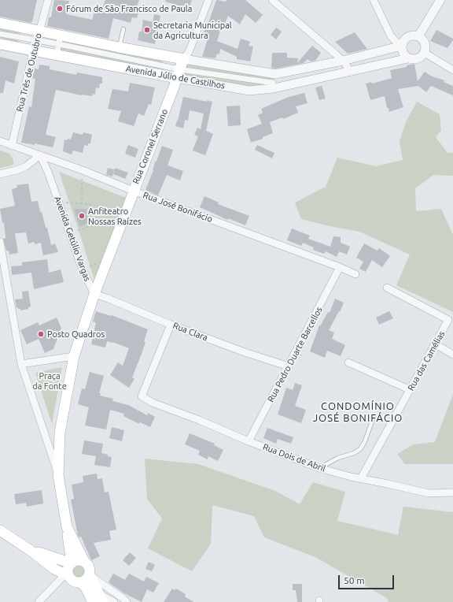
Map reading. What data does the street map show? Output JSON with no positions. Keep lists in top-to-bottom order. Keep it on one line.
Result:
{"streets":{"main road":["Avenida Júlio de Castilhos","Rua Coronel Serrano"],"street":["Rua Três de Outubro","Rua José Bonifácio","Avenida Getúlio Vargas","Rua Clara","Rua Pedro Duarte Barcellos","Rua das Camélias","Rua Dois de Abril"]},"crossings":[["Rua Três de Outubro","Avenida Júlio de Castilhos"],["Rua Três de Outubro","Rua José Bonifácio"],["Avenida Júlio de Castilhos","Rua Coronel Serrano"],["Rua Coronel Serrano","Rua José Bonifácio"],["Rua Coronel Serrano","Avenida Getúlio Vargas"],["Rua Coronel Serrano","Rua Clara"],["Rua José Bonifácio","Avenida Getúlio Vargas"],["Rua José Bonifácio","Rua Pedro Duarte Barcellos"],["Avenida Getúlio Vargas","Rua Clara"],["Rua Clara","Rua Pedro Duarte Barcellos"],["Rua Clara","Rua Dois de Abril"],["Rua Pedro Duarte Barcellos","Rua Dois de Abril"],["Rua das Camélias","Rua Dois de Abril"]],"districts":["CONDOMÍNIO JOSÉ BONIFÁCIO"],"parks":["Praça da Fonte"],"places":["Fórum de São Francisco de Paula","Secretaria Municipal da Agricultura","Anfiteatro Nossas Raízes","Posto Quadros"],"scale_bar":"50 m"}
